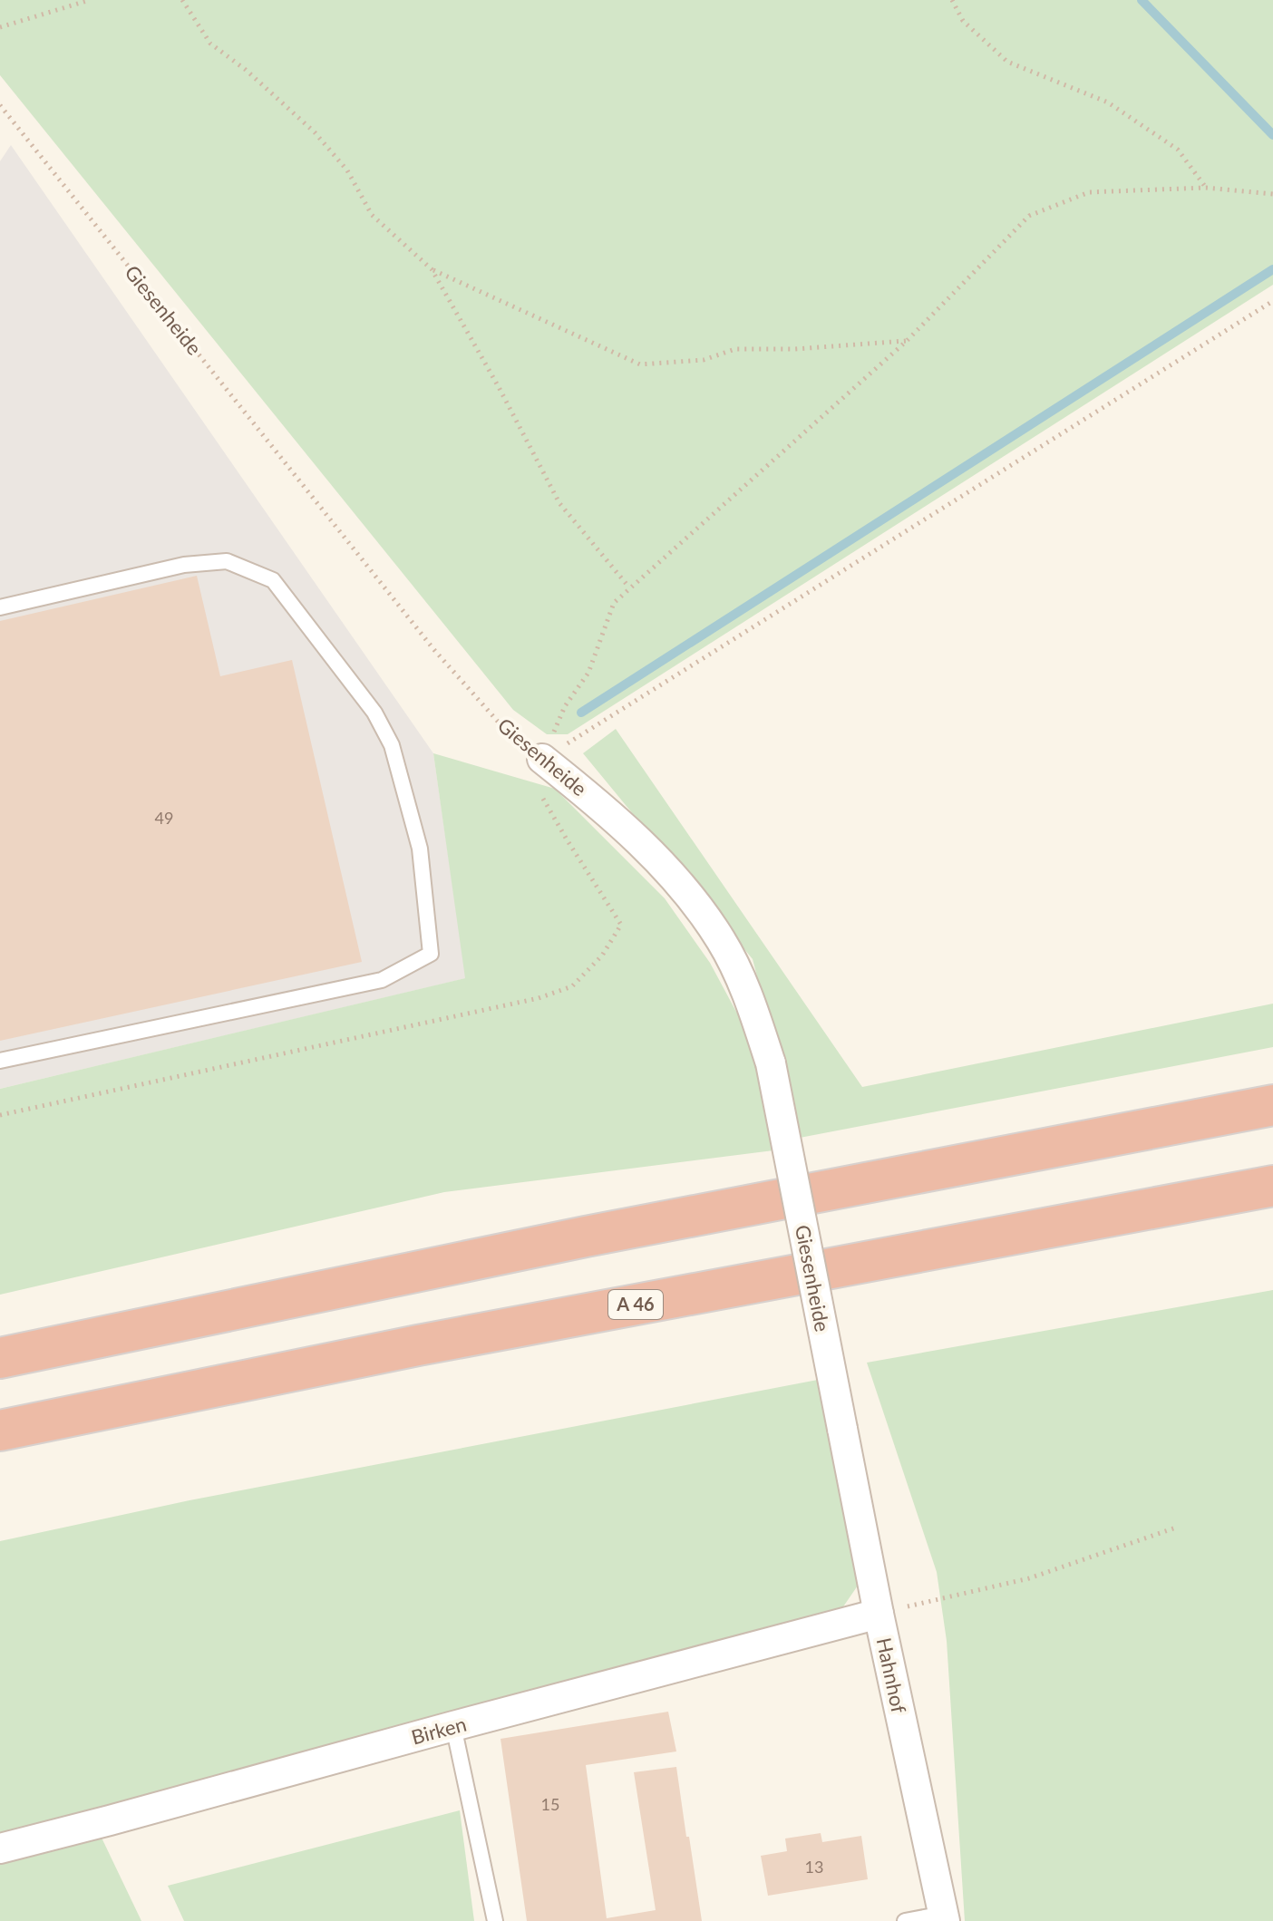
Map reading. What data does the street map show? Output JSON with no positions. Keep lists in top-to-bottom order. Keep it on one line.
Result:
{"streets":{"highway":["A 46"],"street":["Giesenheide","Hahnhof","Birken"]},"crossings":[["Giesenheide","Hahnhof"],["Hahnhof","Birken"]],"house_numbers":["49","15","13"]}
